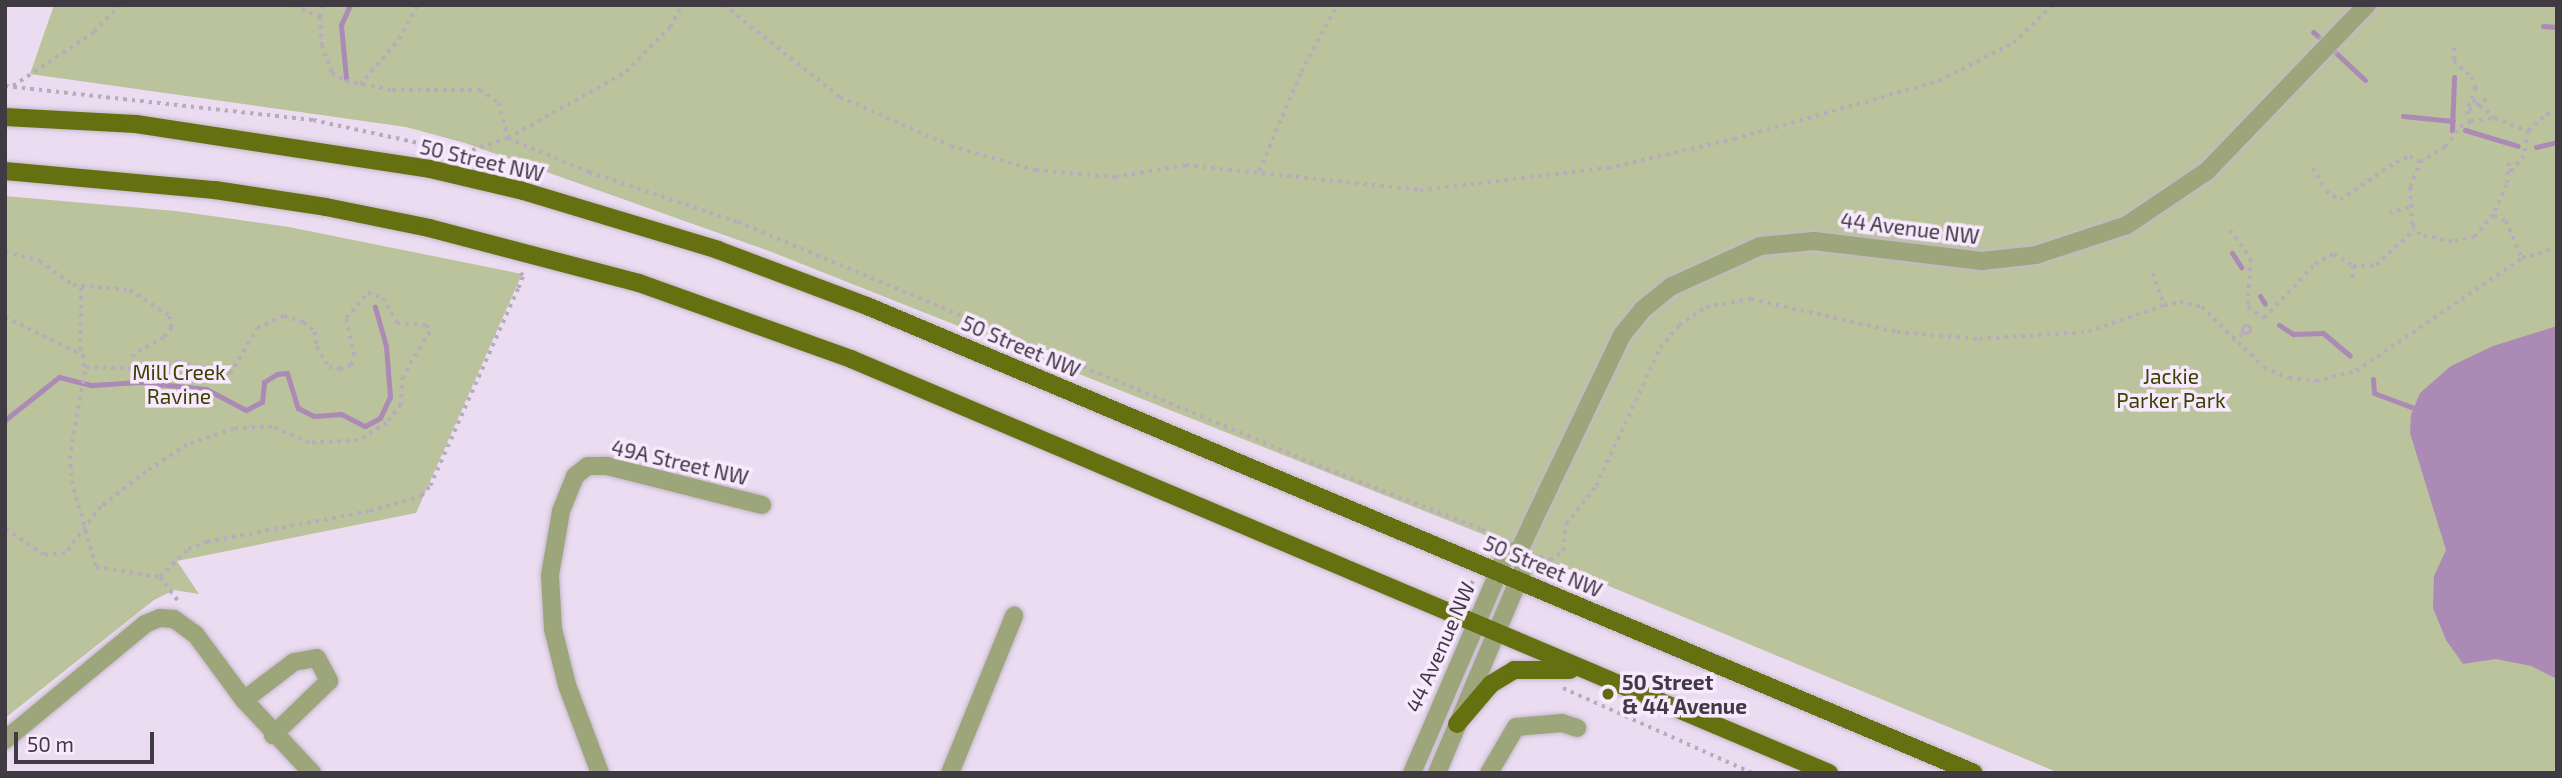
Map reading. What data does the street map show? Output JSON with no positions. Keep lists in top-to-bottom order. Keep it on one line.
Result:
{"streets":{"main road":["50 Street NW"],"street":["44 Avenue NW","49A Street NW"]},"crossings":[["50 Street NW","44 Avenue NW"]],"parks":["Mill Creek Ravine","Jackie Parker Park"],"places":["50 Street & 44 Avenue"],"scale_bar":"50 m"}
